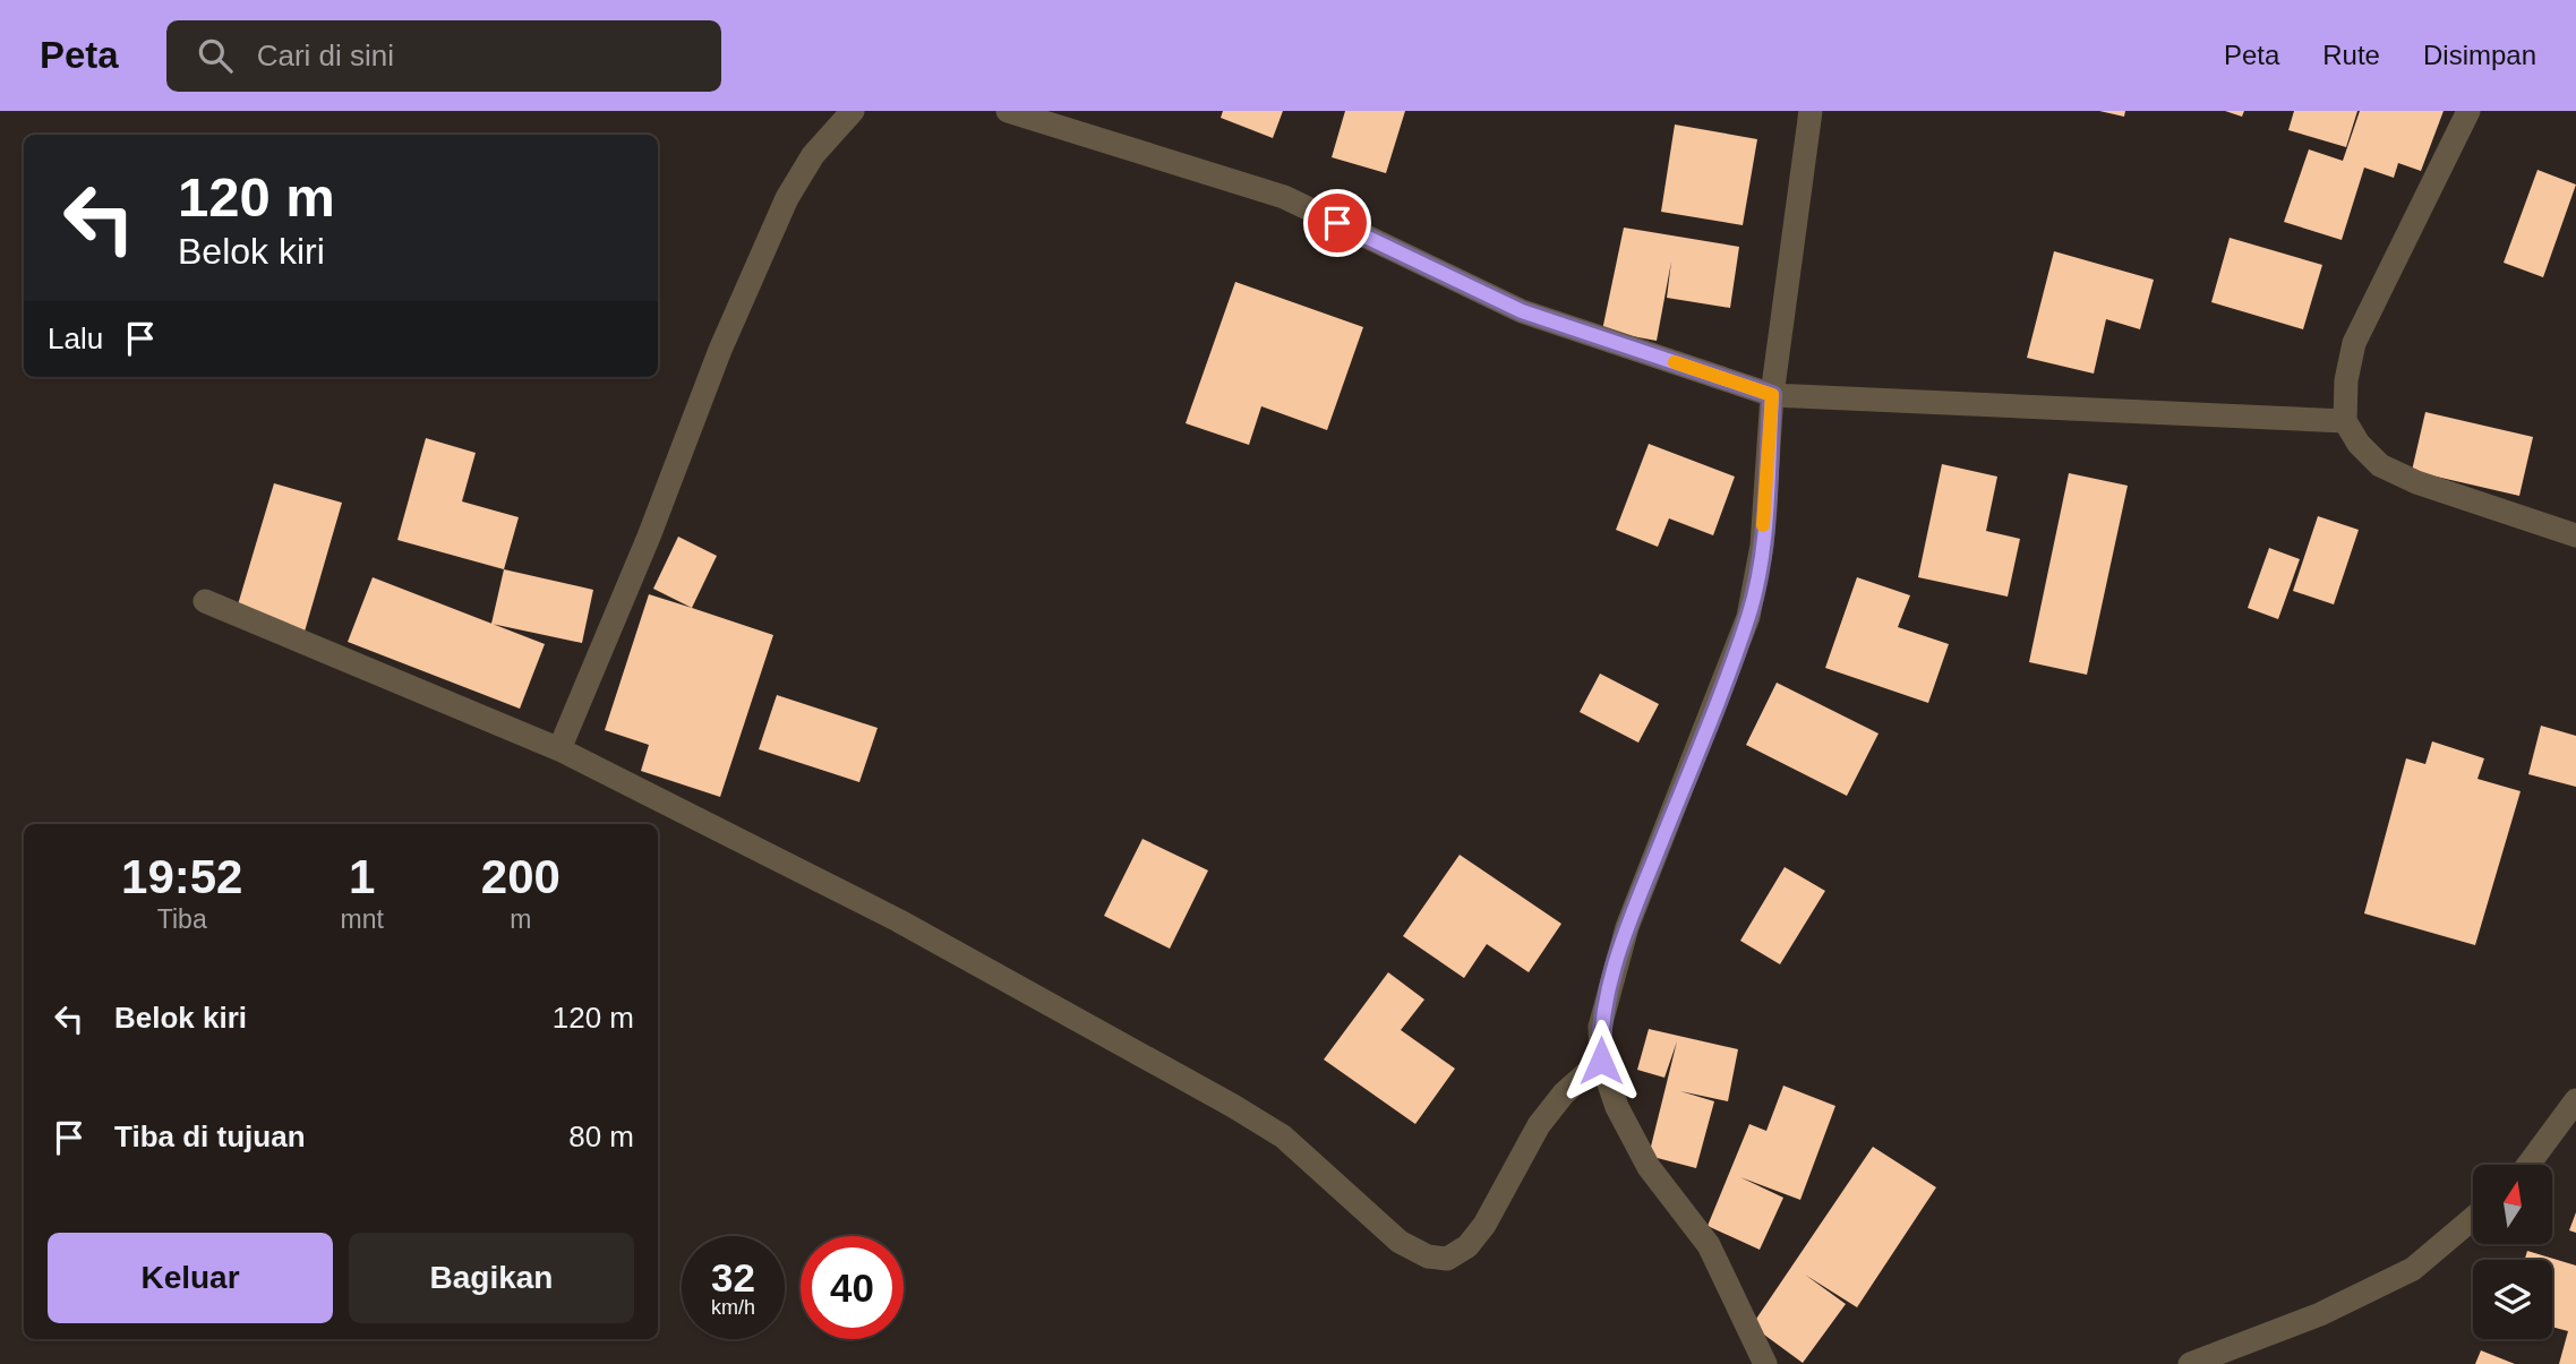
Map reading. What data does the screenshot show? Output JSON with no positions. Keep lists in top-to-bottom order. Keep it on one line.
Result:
{"north":"top","page":{"header":"Peta","search":"Cari di sini","nav":["Peta","Rute","Disimpan"],"turn":["120 m","Belok kiri"],"then":"Lalu","eta":["19:52","Tiba","1","mnt","200","m"],"list":[{"name":"Belok kiri","value":"120 m"},{"name":"Tiba di tujuan","value":"80 m"}],"buttons":["Keluar","Bagikan"],"speed":"32 km/h","limit":"40"}}
